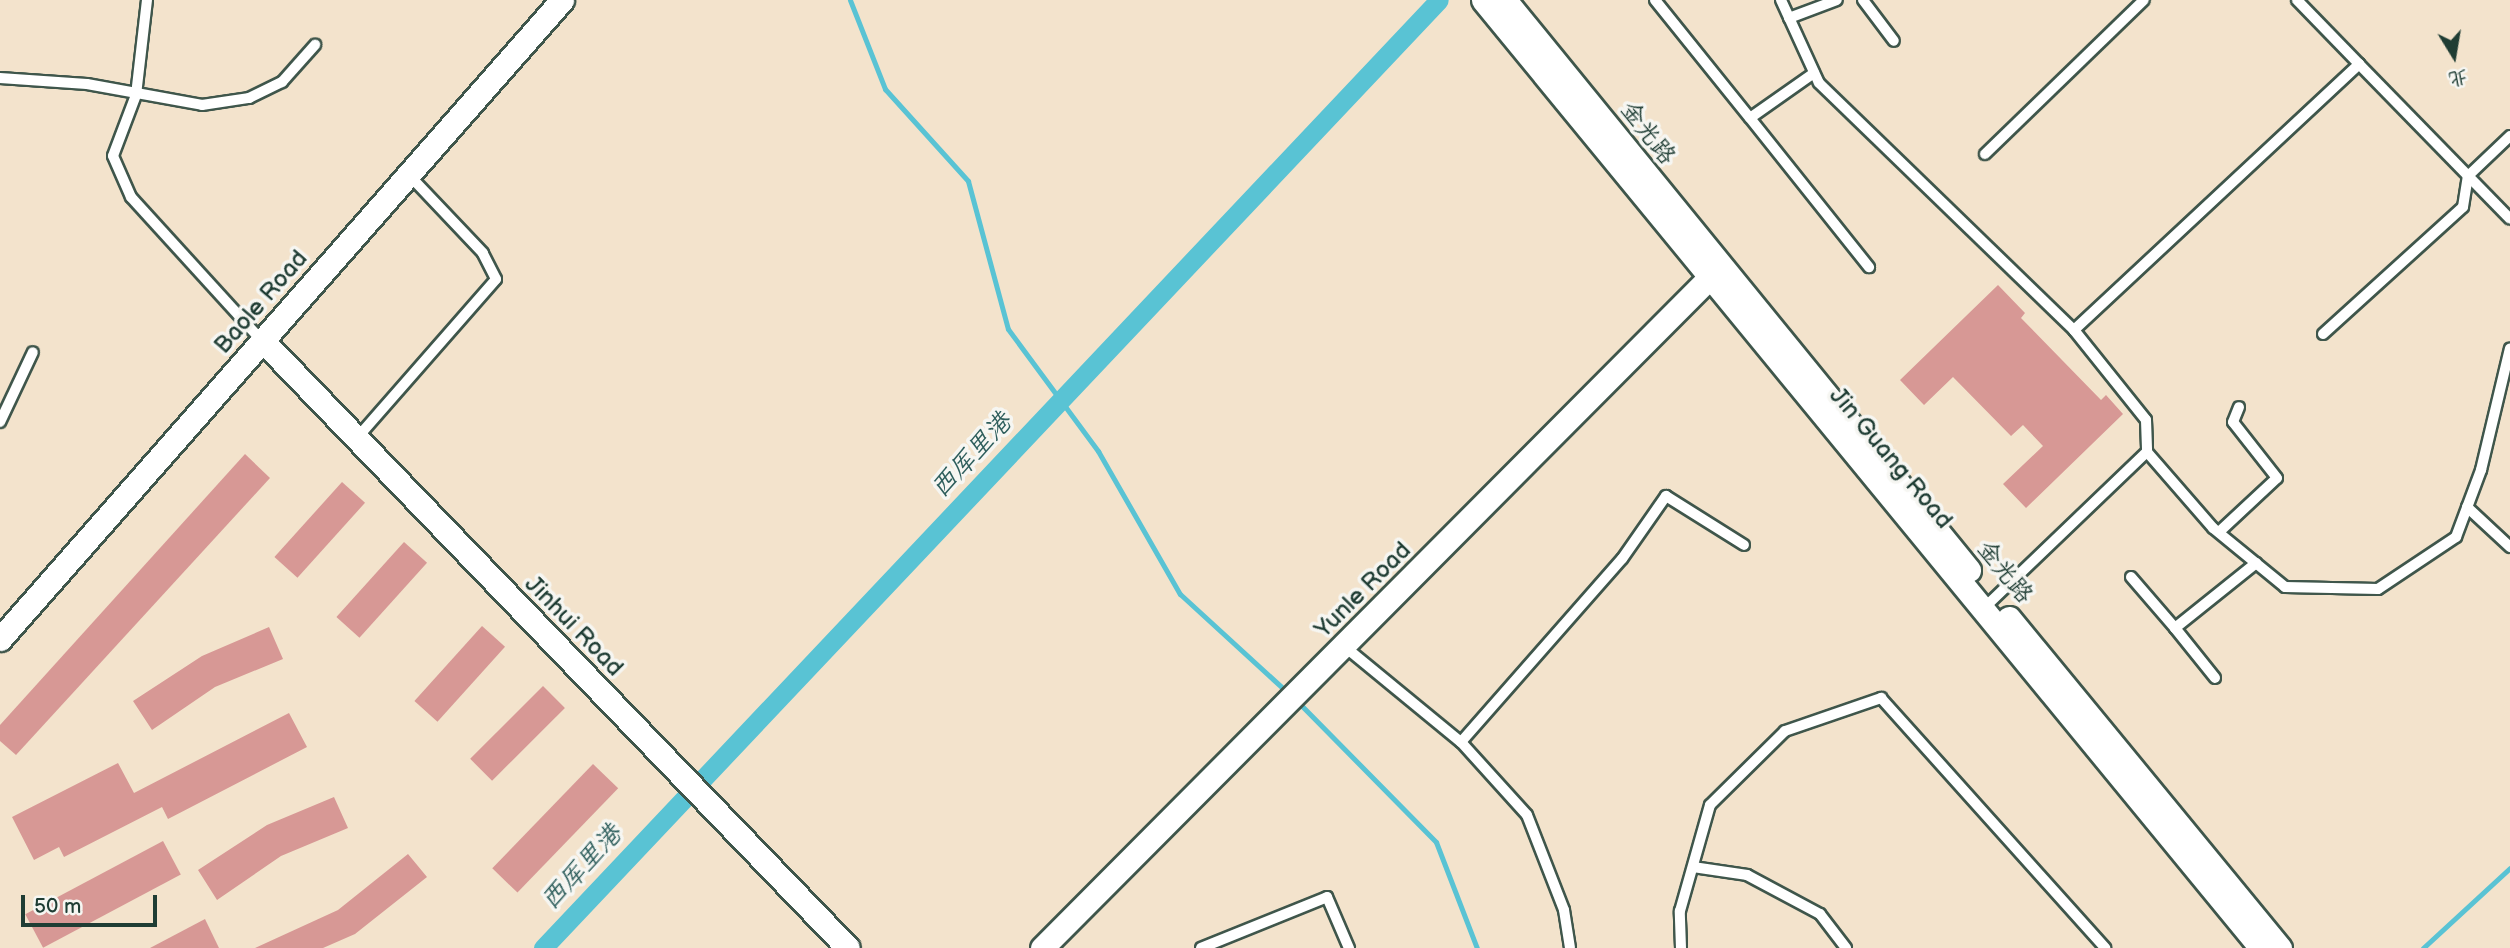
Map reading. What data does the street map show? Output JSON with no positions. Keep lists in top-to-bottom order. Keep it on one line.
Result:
{"streets":{"street":["金光路","Baole Road","Jin Guang Road","Yunle Road","Jinhui Road"]},"crossings":[["金光路","Jin Guang Road"],["Baole Road","Jinhui Road"],["Jin Guang Road","Yunle Road"]],"water":["西厍里港"],"scale_bar":"50 m","north":"bottom"}
